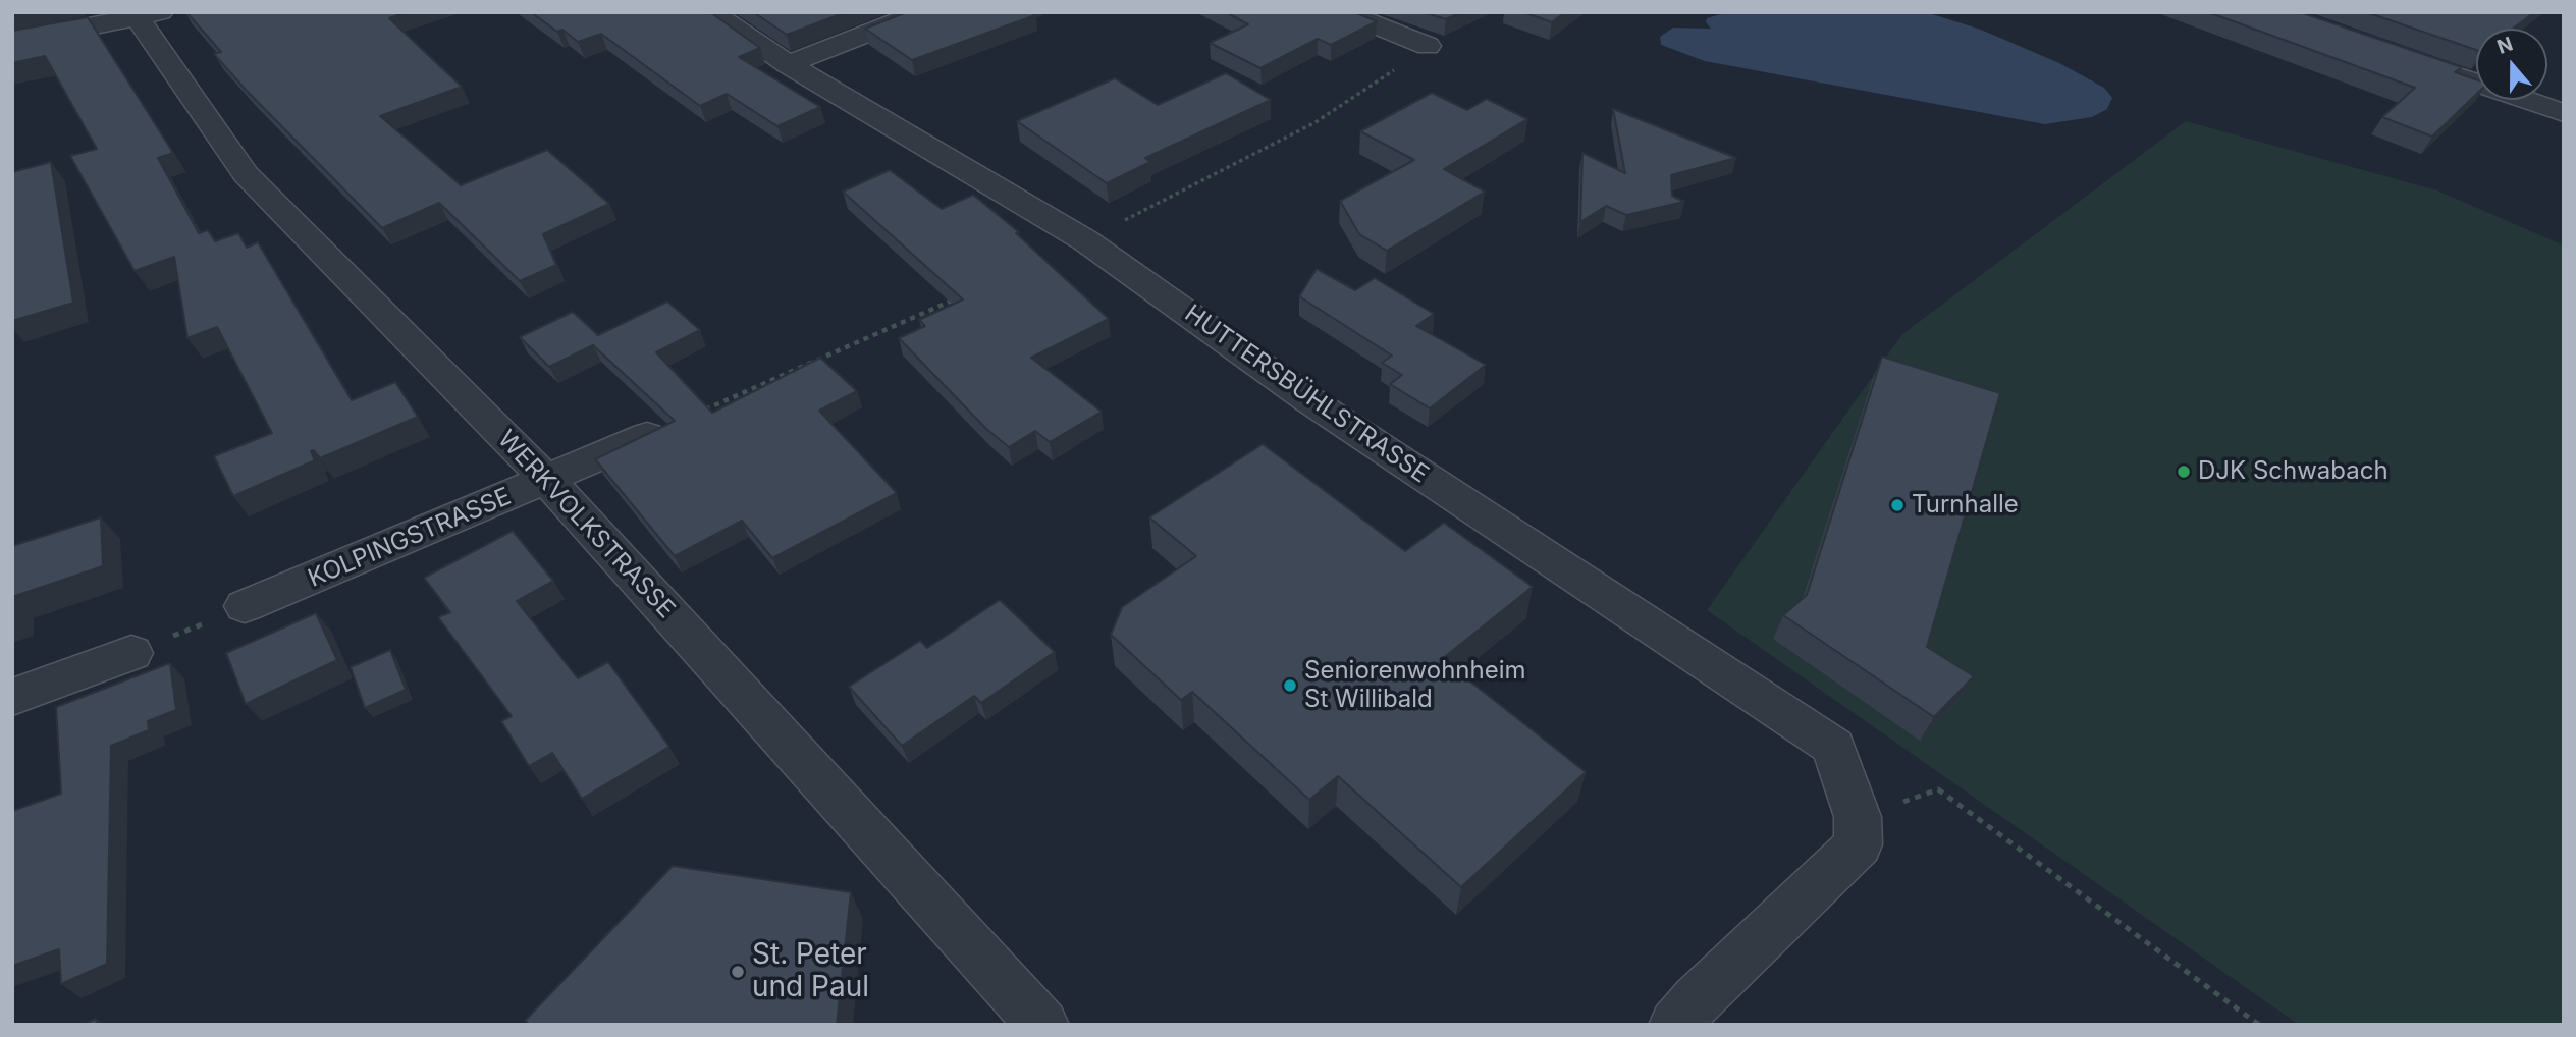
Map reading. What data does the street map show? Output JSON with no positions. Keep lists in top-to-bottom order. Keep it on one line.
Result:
{"streets":{"street":["HUTTERSBÜHLSTRASSE","WERKVOLKSTRASSE","KOLPINGSTRASSE"]},"crossings":[["WERKVOLKSTRASSE","KOLPINGSTRASSE"]],"places":["DJK Schwabach","Turnhalle","Seniorenwohnheim St Willibald","St. Peter und Paul"],"north":"top"}
